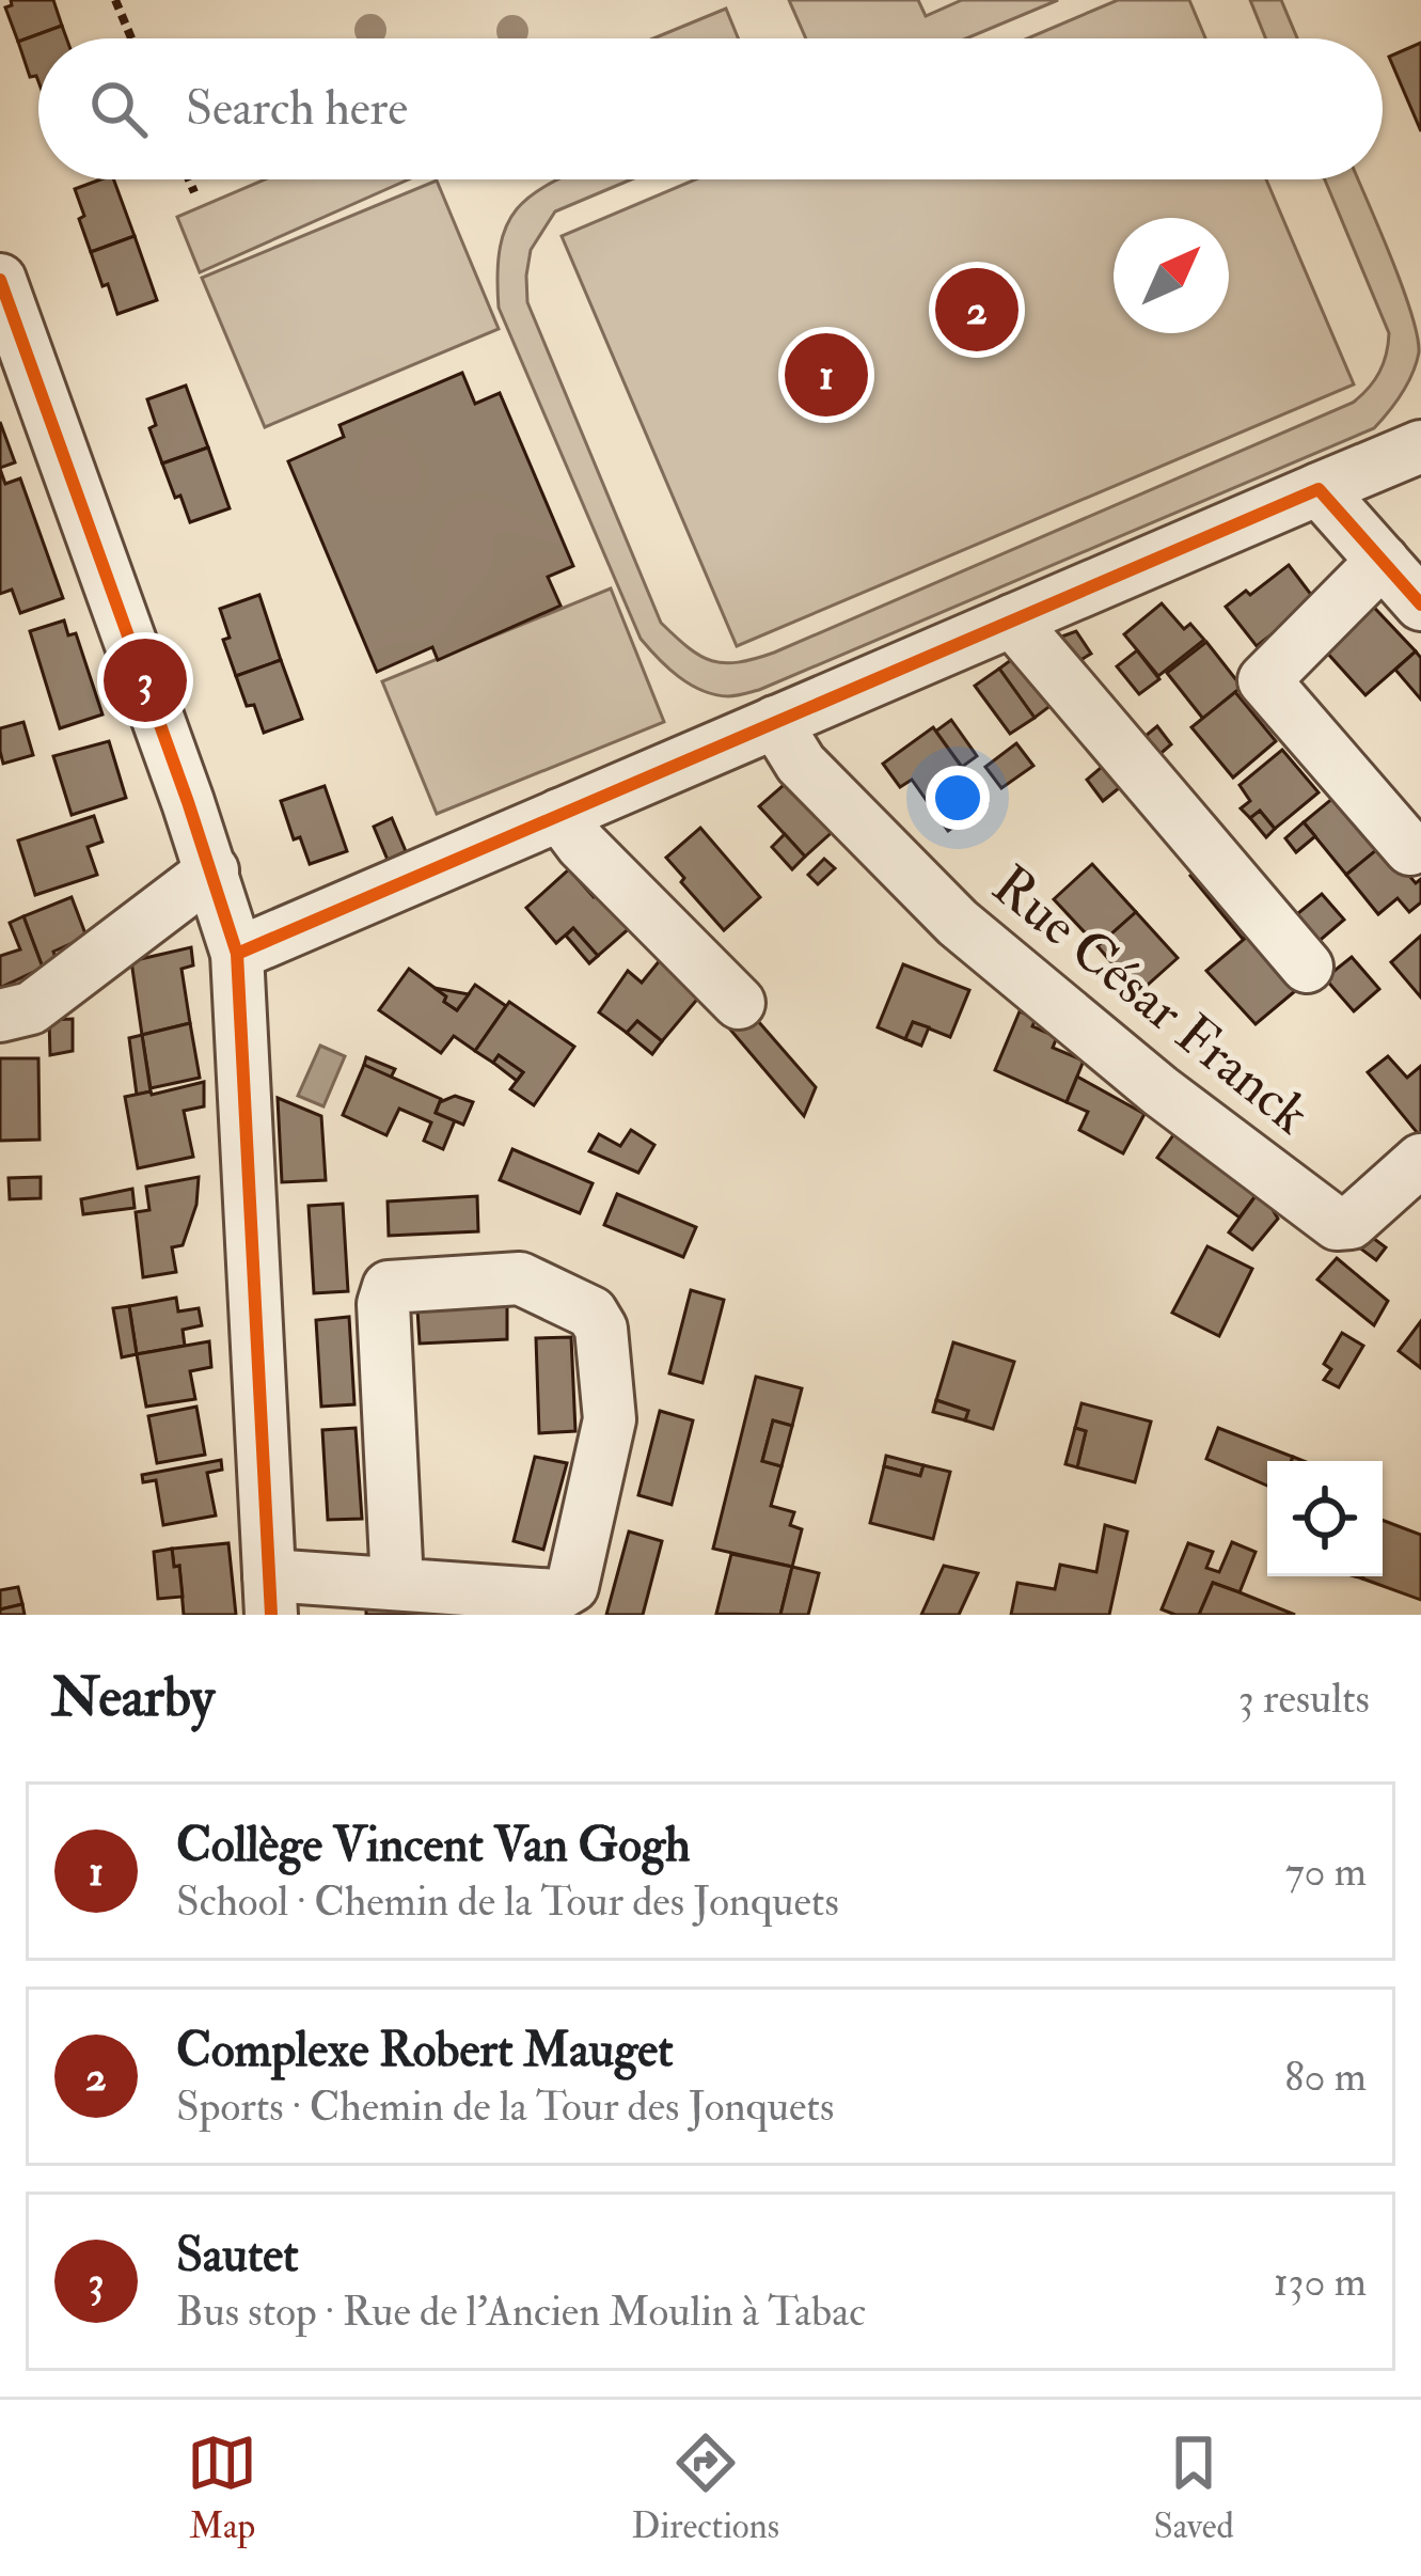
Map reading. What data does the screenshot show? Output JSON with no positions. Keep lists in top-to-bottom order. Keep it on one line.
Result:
{"streets":{"street":["Rue César Franck"]},"north":"top right","page":{"search":"Search here","pins":["2","1","3"],"heading":["Nearby","3 results"],"list":[{"mark":"1","name":"Collège Vincent Van Gogh","note":"School · Chemin de la Tour des Jonquets","value":"70 m"},{"mark":"2","name":"Complexe Robert Mauget","note":"Sports · Chemin de la Tour des Jonquets","value":"80 m"},{"mark":"3","name":"Sautet","note":"Bus stop · Rue de l'Ancien Moulin à Tabac","value":"130 m"}],"nav":["Map","Directions","Saved"]}}
